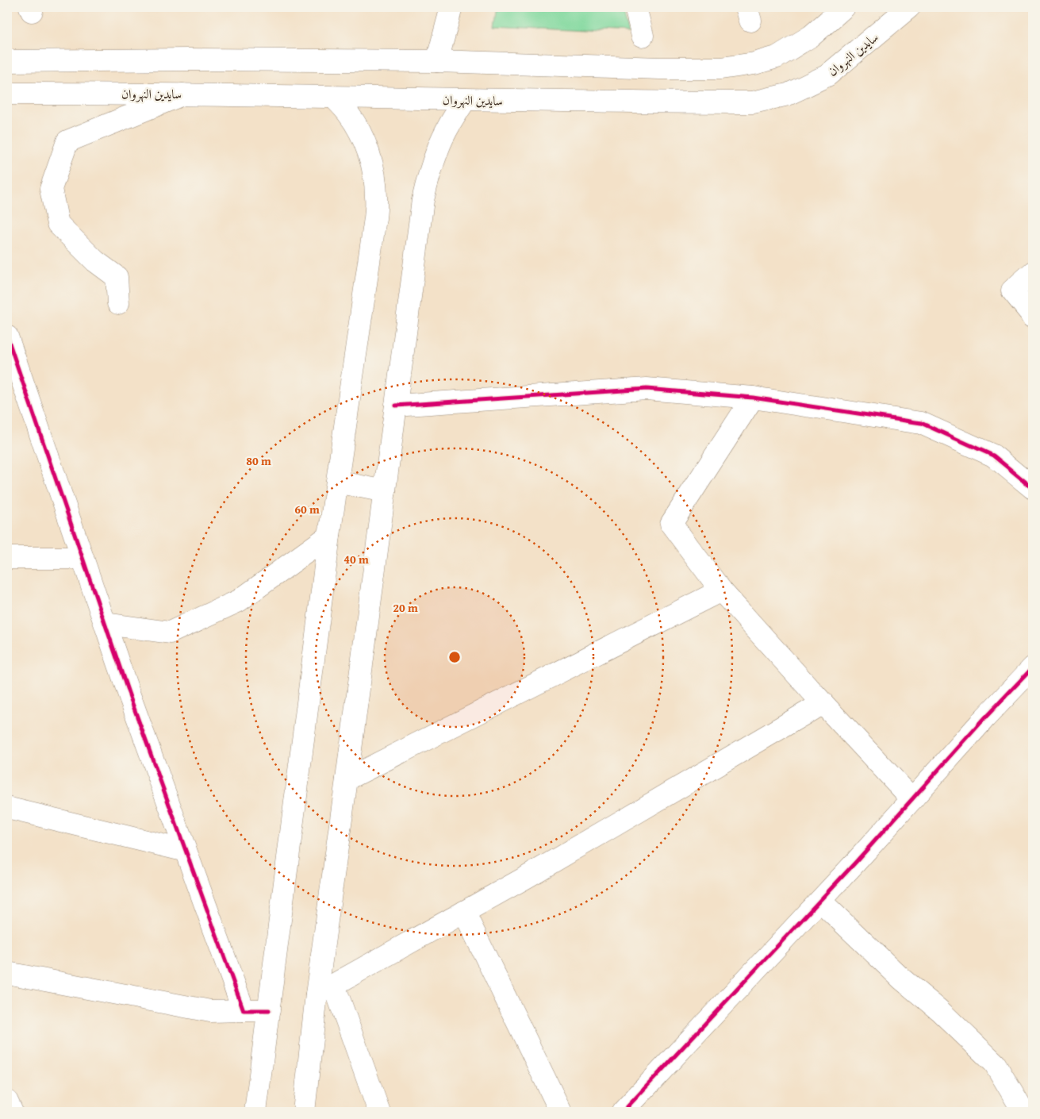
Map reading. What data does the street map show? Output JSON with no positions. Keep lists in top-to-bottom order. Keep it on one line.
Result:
{"streets":{"street":["سايدين النهروان"]},"rings":["80 m","60 m","40 m","20 m"]}
